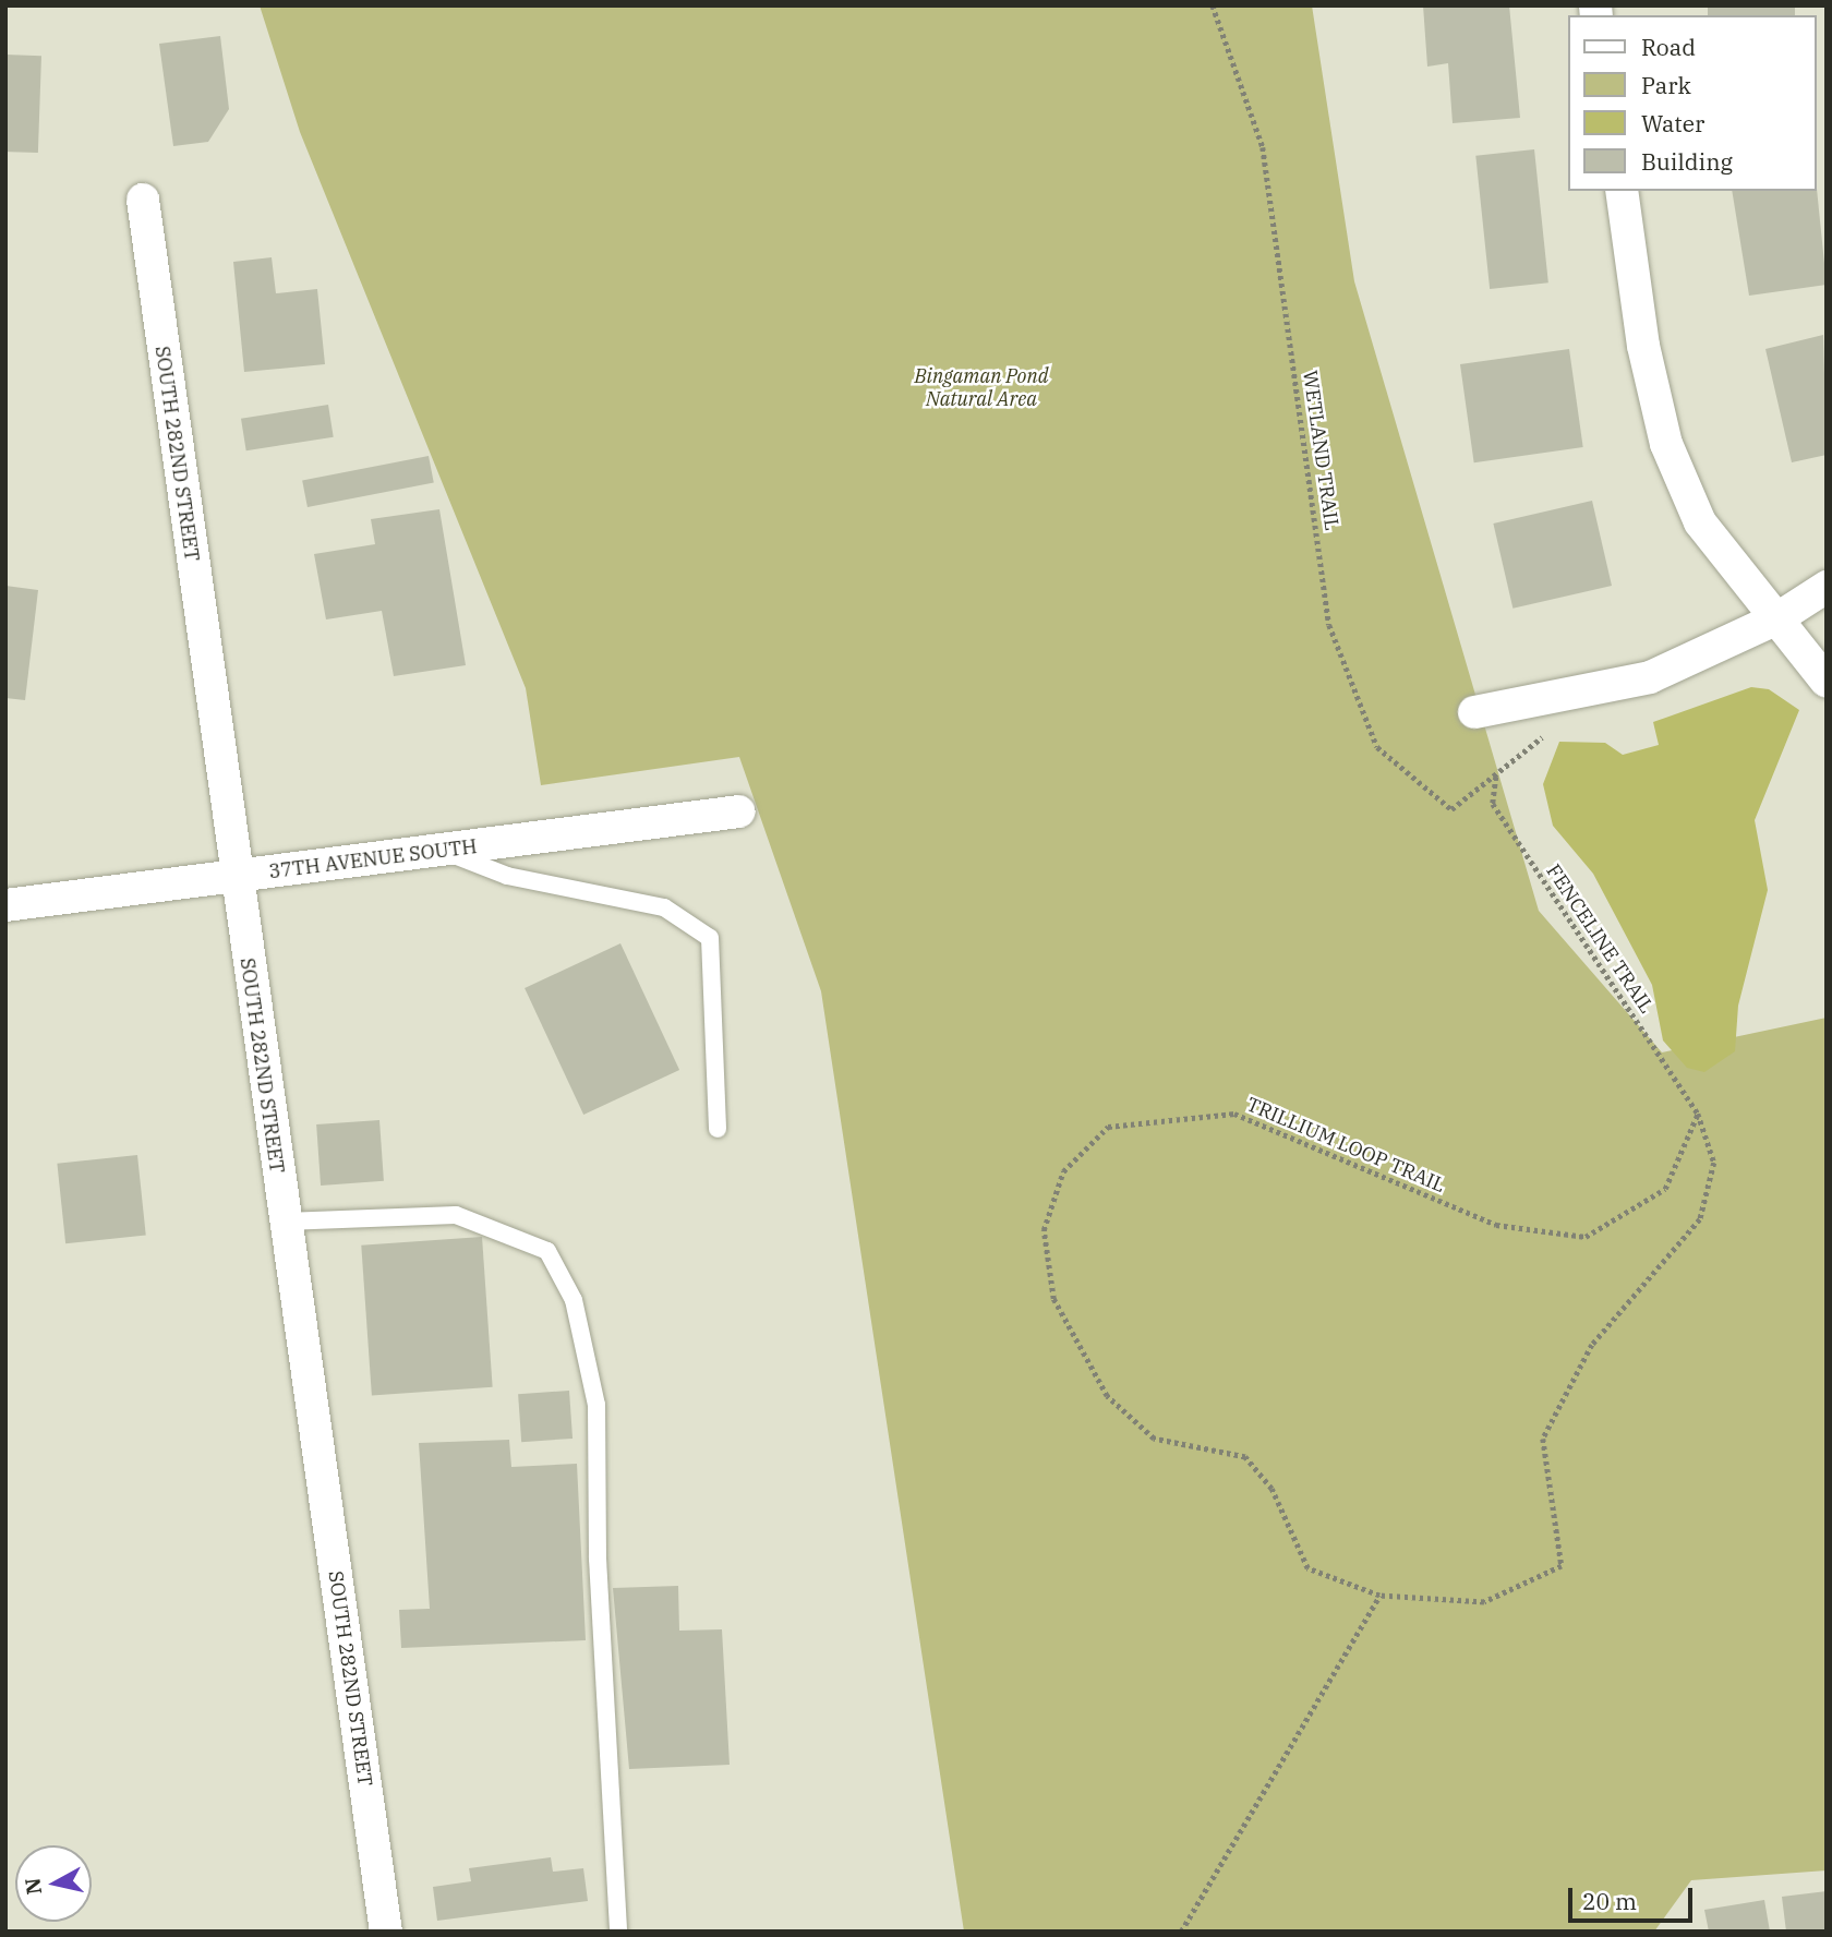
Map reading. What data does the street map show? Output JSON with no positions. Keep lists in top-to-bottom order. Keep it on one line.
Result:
{"streets":{"street":["SOUTH 282ND STREET","37TH AVENUE SOUTH"],"path":["WETLAND TRAIL","FENCELINE TRAIL","TRILLIUM LOOP TRAIL"]},"crossings":[["WETLAND TRAIL","FENCELINE TRAIL"],["SOUTH 282ND STREET","37TH AVENUE SOUTH"],["FENCELINE TRAIL","TRILLIUM LOOP TRAIL"]],"parks":["Bingaman Pond Natural Area"],"legend":["Road","Park","Water","Building"],"scale_bar":"20 m","north":"left"}
